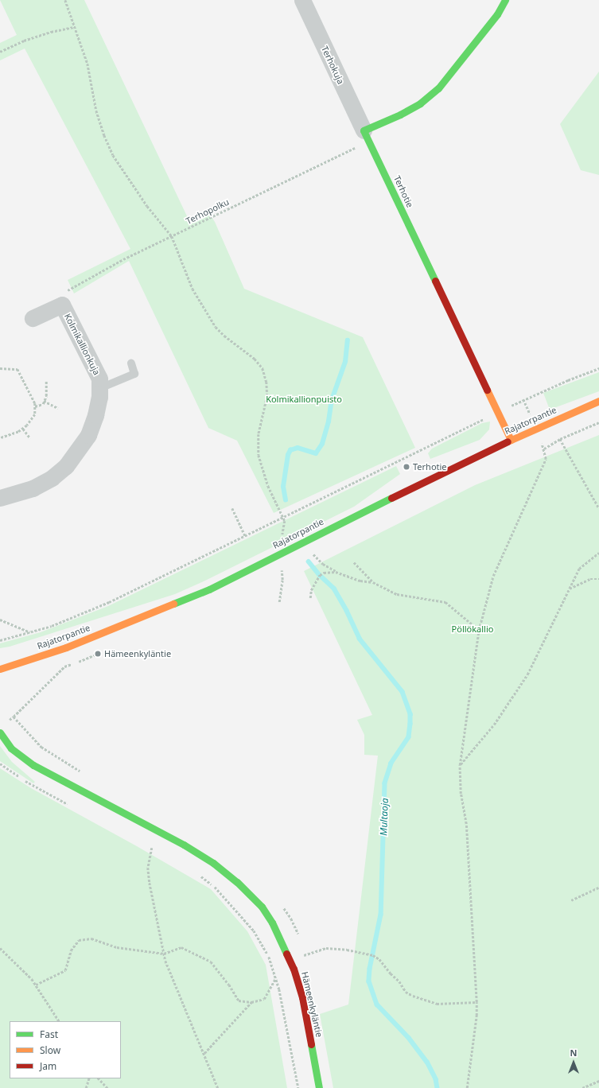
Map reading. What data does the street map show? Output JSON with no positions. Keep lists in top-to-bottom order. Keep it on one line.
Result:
{"streets":{"street":["Terhokuja","Terhotie","Kolmikallionkuja","Rajatorpantie","Hämeenkyläntie"],"path":["Terhopolku"]},"crossings":[["Terhokuja","Terhotie"],["Terhotie","Terhopolku"],["Terhotie","Rajatorpantie"],["Terhopolku","Kolmikallionkuja"]],"water":["Multaoja"],"parks":["Kolmikallionpuisto","Pöllökallio"],"places":["Terhotie","Hämeenkyläntie"],"legend":["Fast","Slow","Jam"],"north":"top"}
